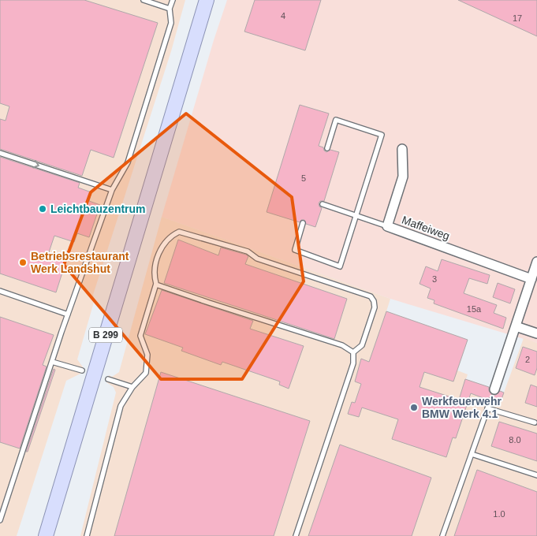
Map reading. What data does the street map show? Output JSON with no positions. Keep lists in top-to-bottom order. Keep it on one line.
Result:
{"streets":{"main road":["B 299"],"street":["Maffeiweg"]},"places":["Leichtbauzentrum","Betriebsrestaurant Werk Landshut","Werkfeuerwehr BMW Werk 4.1"],"house_numbers":["4","17","5","3","15a","2","8.0","1.0"]}
